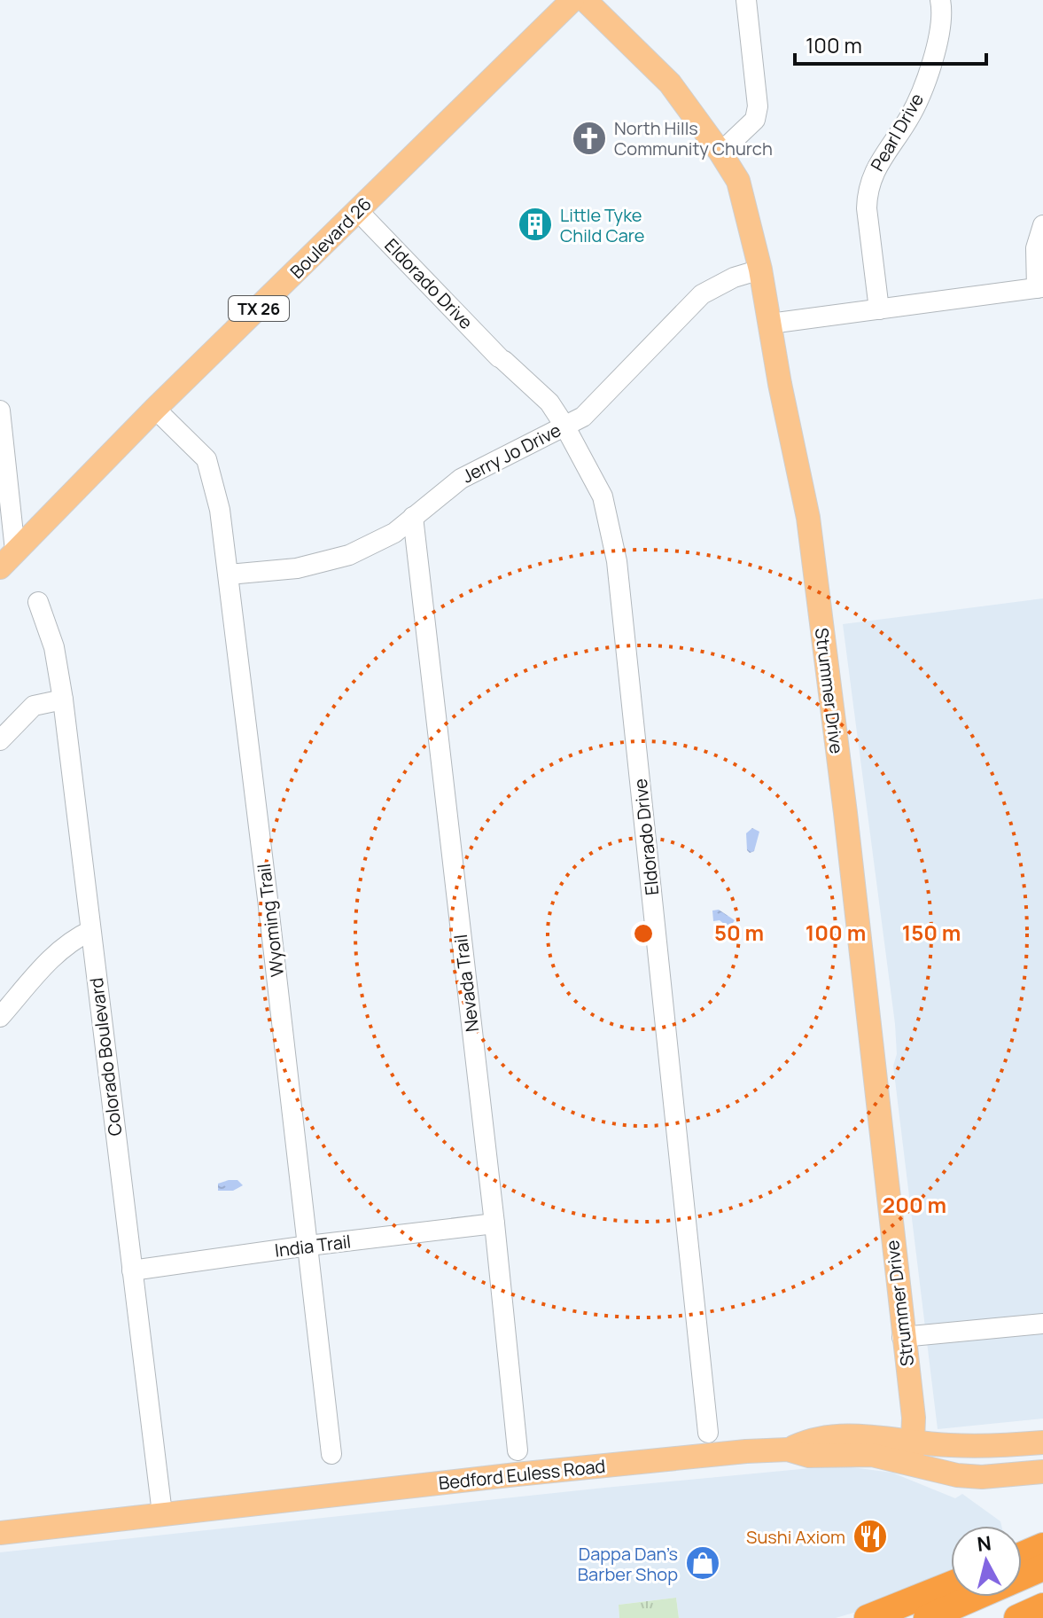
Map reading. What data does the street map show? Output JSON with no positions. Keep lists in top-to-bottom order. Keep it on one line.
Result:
{"streets":{"main road":["Boulevard 26","TX 26","Strummer Drive","Bedford Euless Road"],"street":["Pearl Drive","Eldorado Drive","Jerry Jo Drive","Wyoming Trail","Nevada Trail","Colorado Boulevard","India Trail"]},"crossings":[["Boulevard 26","Eldorado Drive"],["Boulevard 26","Wyoming Trail"],["Eldorado Drive","Jerry Jo Drive"],["Jerry Jo Drive","Strummer Drive"],["Jerry Jo Drive","Wyoming Trail"],["Jerry Jo Drive","Nevada Trail"],["Strummer Drive","Bedford Euless Road"],["Wyoming Trail","India Trail"],["Nevada Trail","India Trail"],["Colorado Boulevard","India Trail"],["Colorado Boulevard","Bedford Euless Road"]],"places":{"church":["North Hills Community Church"],"building":["Little Tyke Child Care"],"restaurant":["Sushi Axiom"],"shop":["Dappa Dan’s Barber Shop"]},"scale_bar":"100 m","north":"top","rings":["50 m","100 m","150 m","200 m"]}
